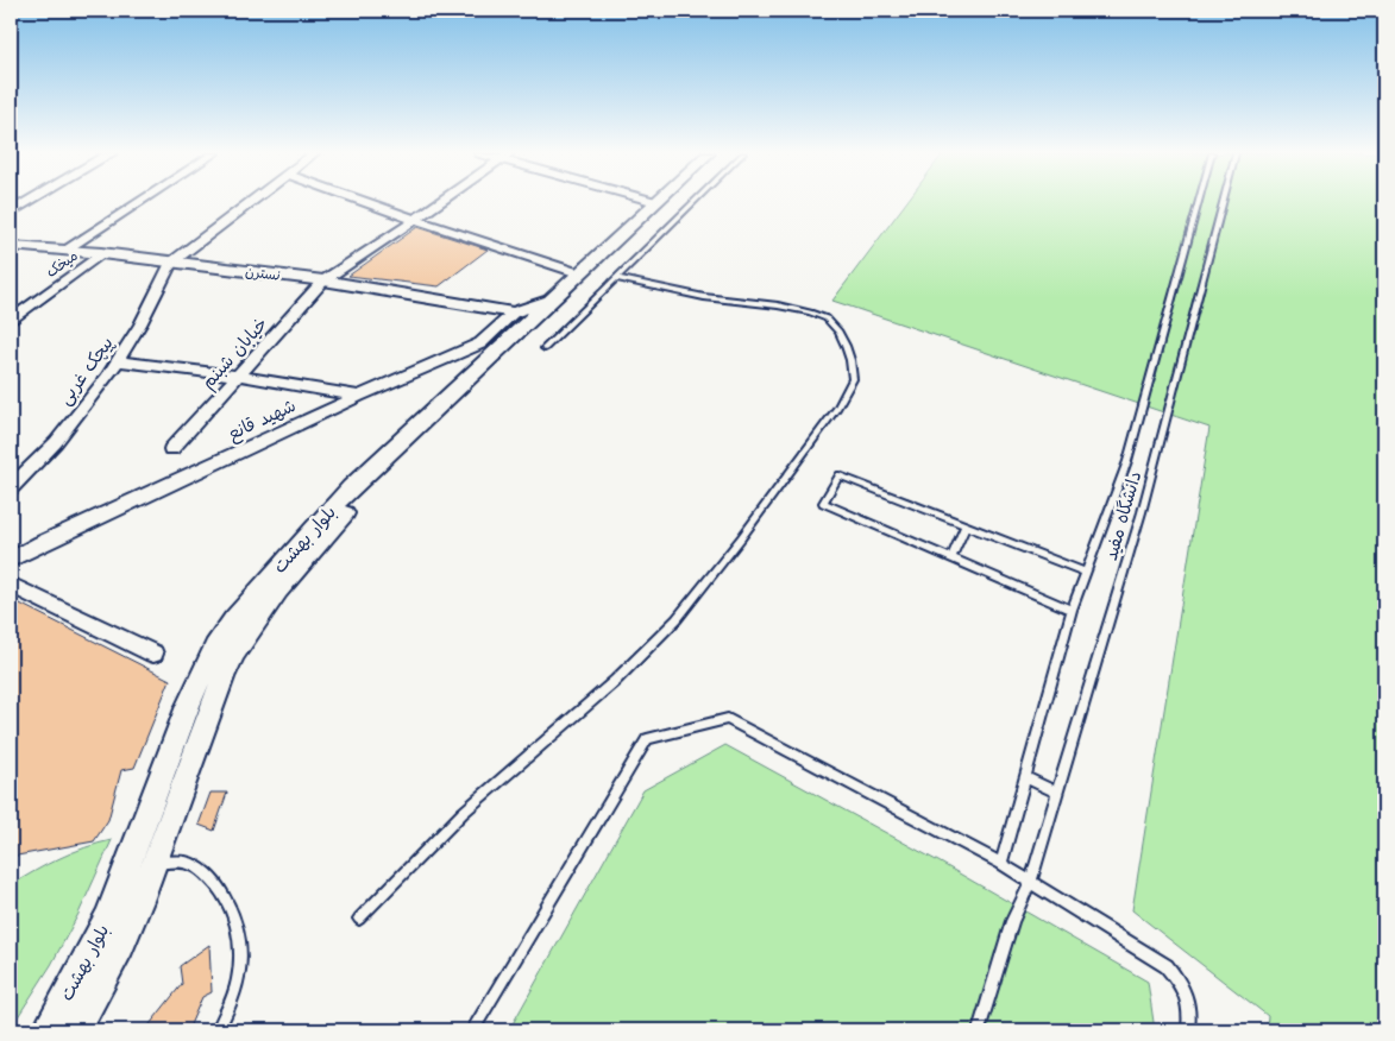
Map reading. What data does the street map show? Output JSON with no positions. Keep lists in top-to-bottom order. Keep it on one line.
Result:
{"streets":{"street":["میخک","نسترن","خیابان شبنم","پیچک غربی","شهید قانع","بلوار بهشت"],"lane":["دانشگاه مفید"]},"crossings":[["میخک","نسترن"],["نسترن","خیابان شبنم"],["نسترن","پیچک غربی"],["نسترن","شهید قانع"]]}
